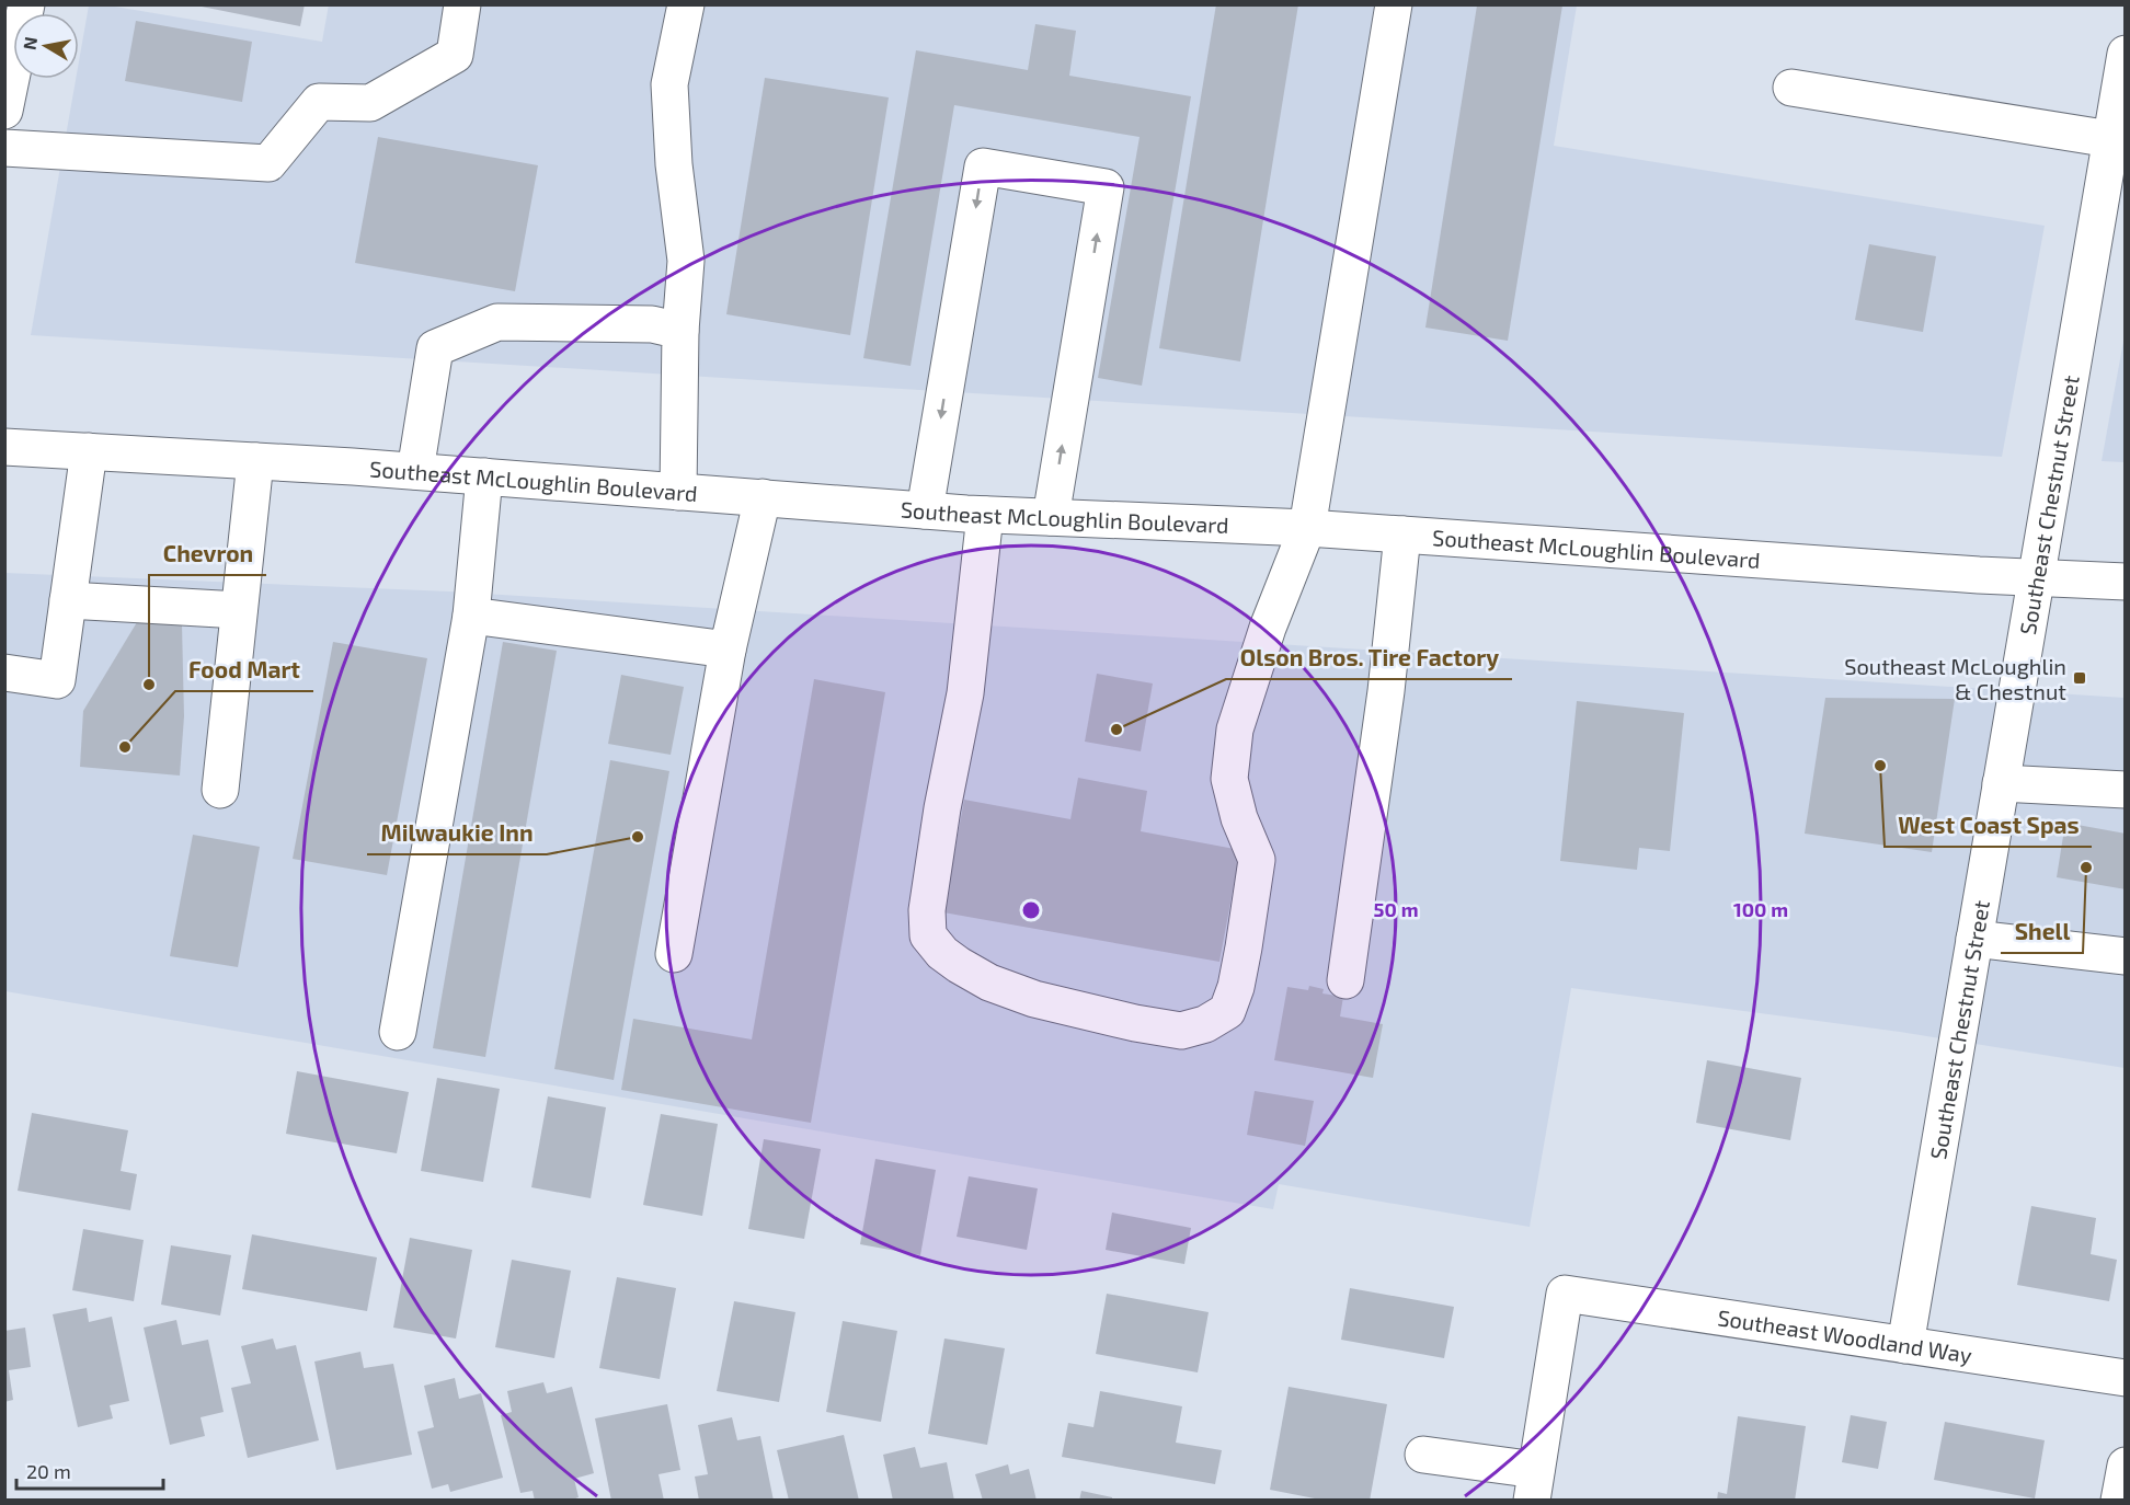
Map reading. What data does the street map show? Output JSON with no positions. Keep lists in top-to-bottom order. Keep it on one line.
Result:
{"streets":{"street":["Southeast McLoughlin Boulevard","Southeast Chestnut Street","Southeast Woodland Way"]},"crossings":[["Southeast McLoughlin Boulevard","Southeast Chestnut Street"],["Southeast Chestnut Street","Southeast Woodland Way"]],"places":{"transit":["Southeast McLoughlin & Chestnut"],"other":["Chevron","Olson Bros. Tire Factory","Food Mart","West Coast Spas","Milwaukie Inn","Shell"]},"scale_bar":"20 m","north":"left","rings":["50 m","100 m"]}
